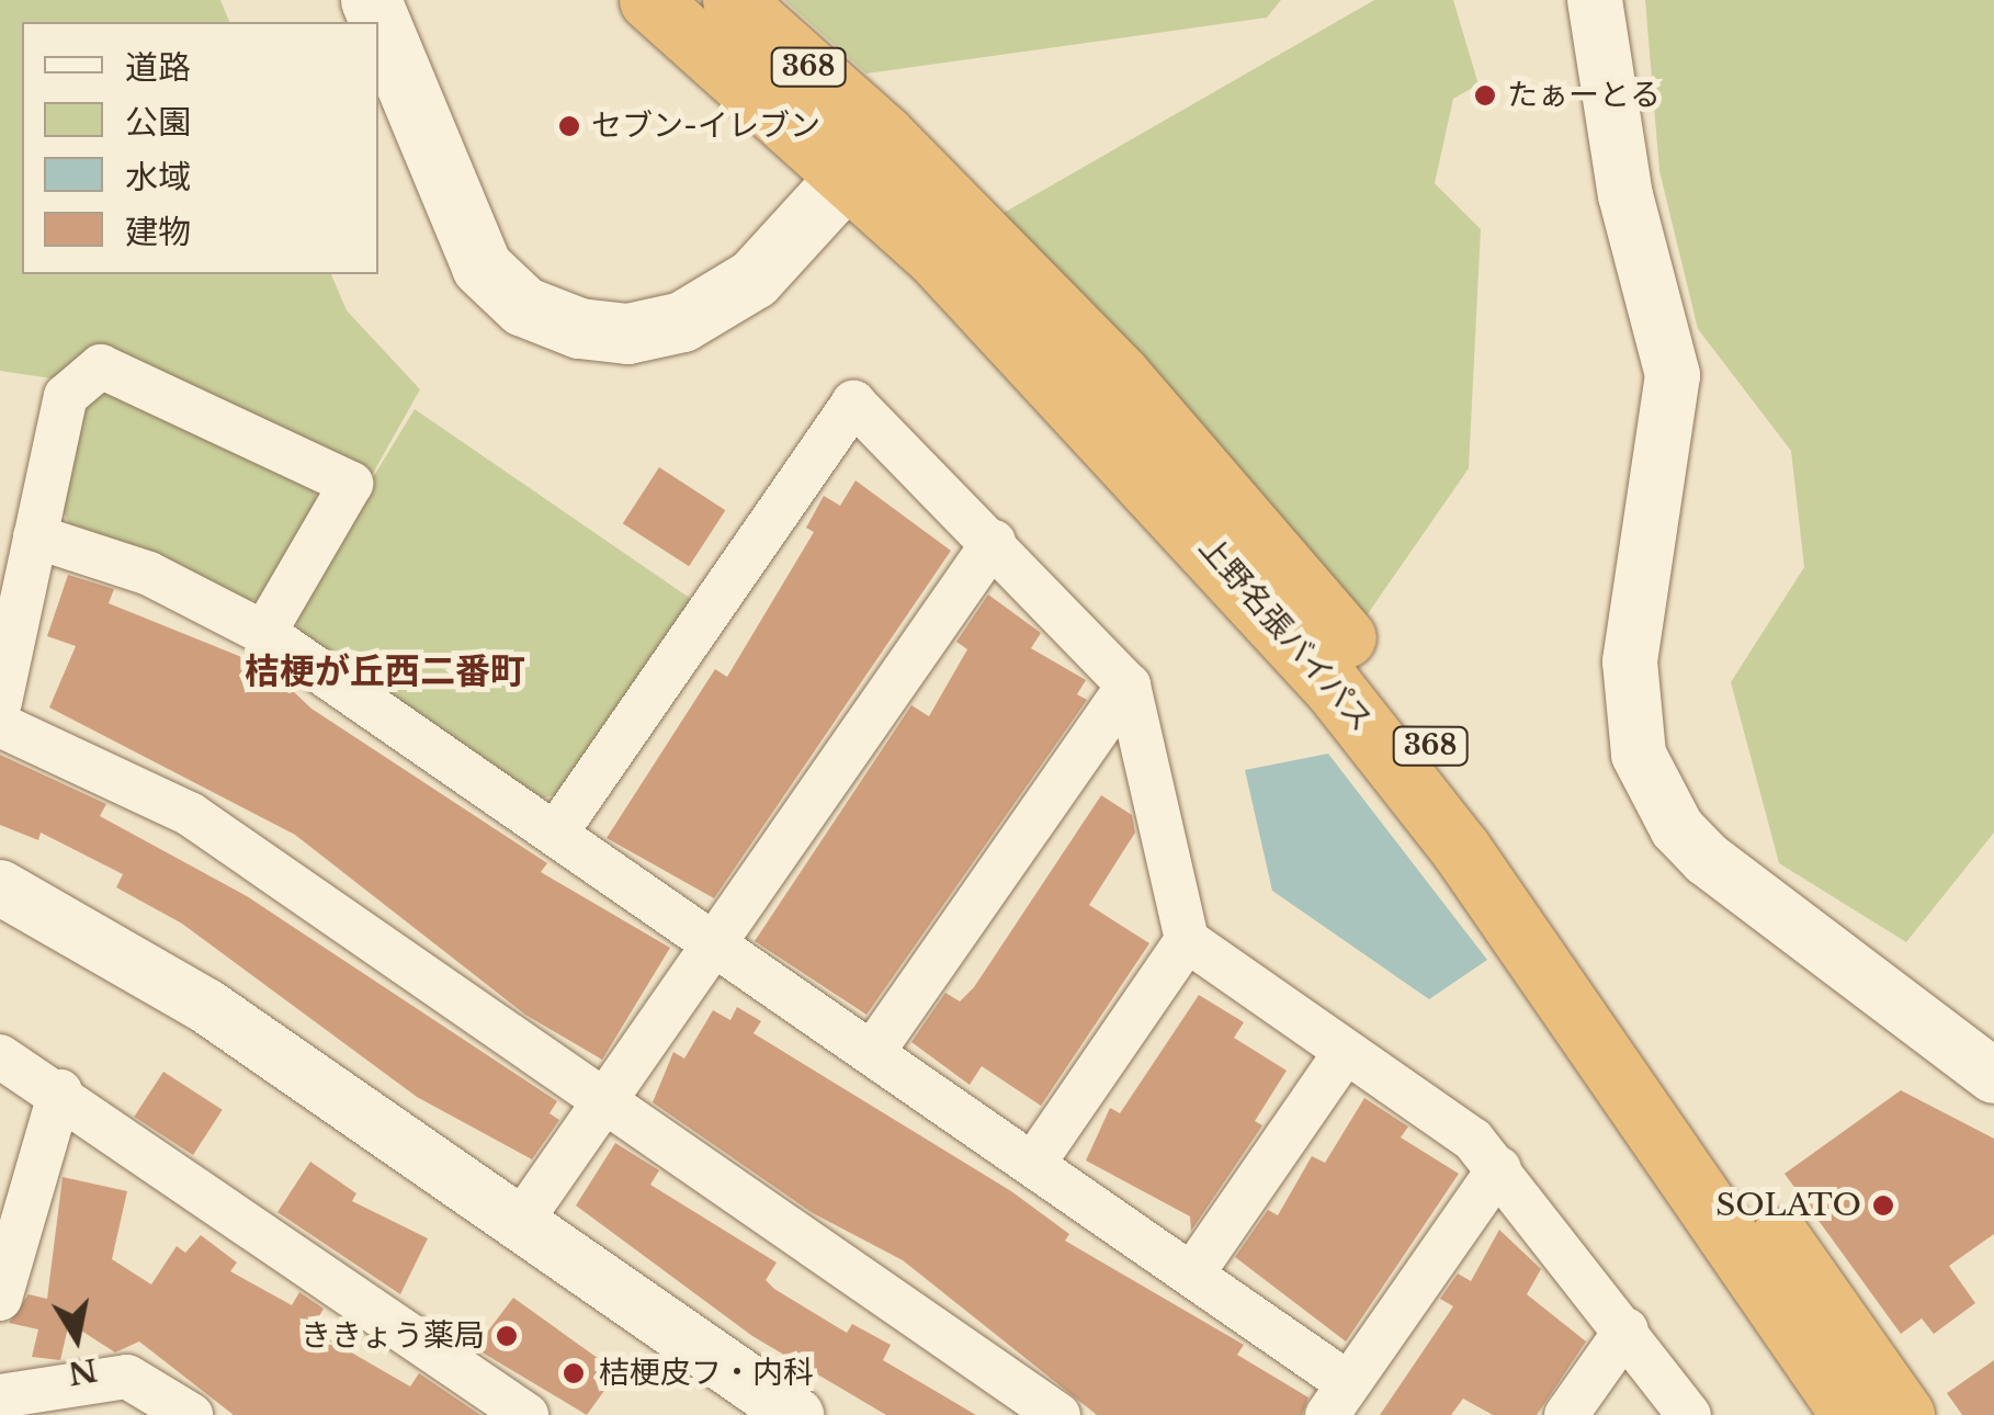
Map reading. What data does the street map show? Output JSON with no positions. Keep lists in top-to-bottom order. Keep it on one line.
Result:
{"streets":{"highway":["368","上野名張バイパス"]},"districts":["桔梗が丘西二番町"],"places":["たぁーとる","セブン-イレブン","SOLATO","ききょう薬局","桔梗皮フ・内科"],"legend":["道路","公園","水域","建物"],"north":"bottom"}
